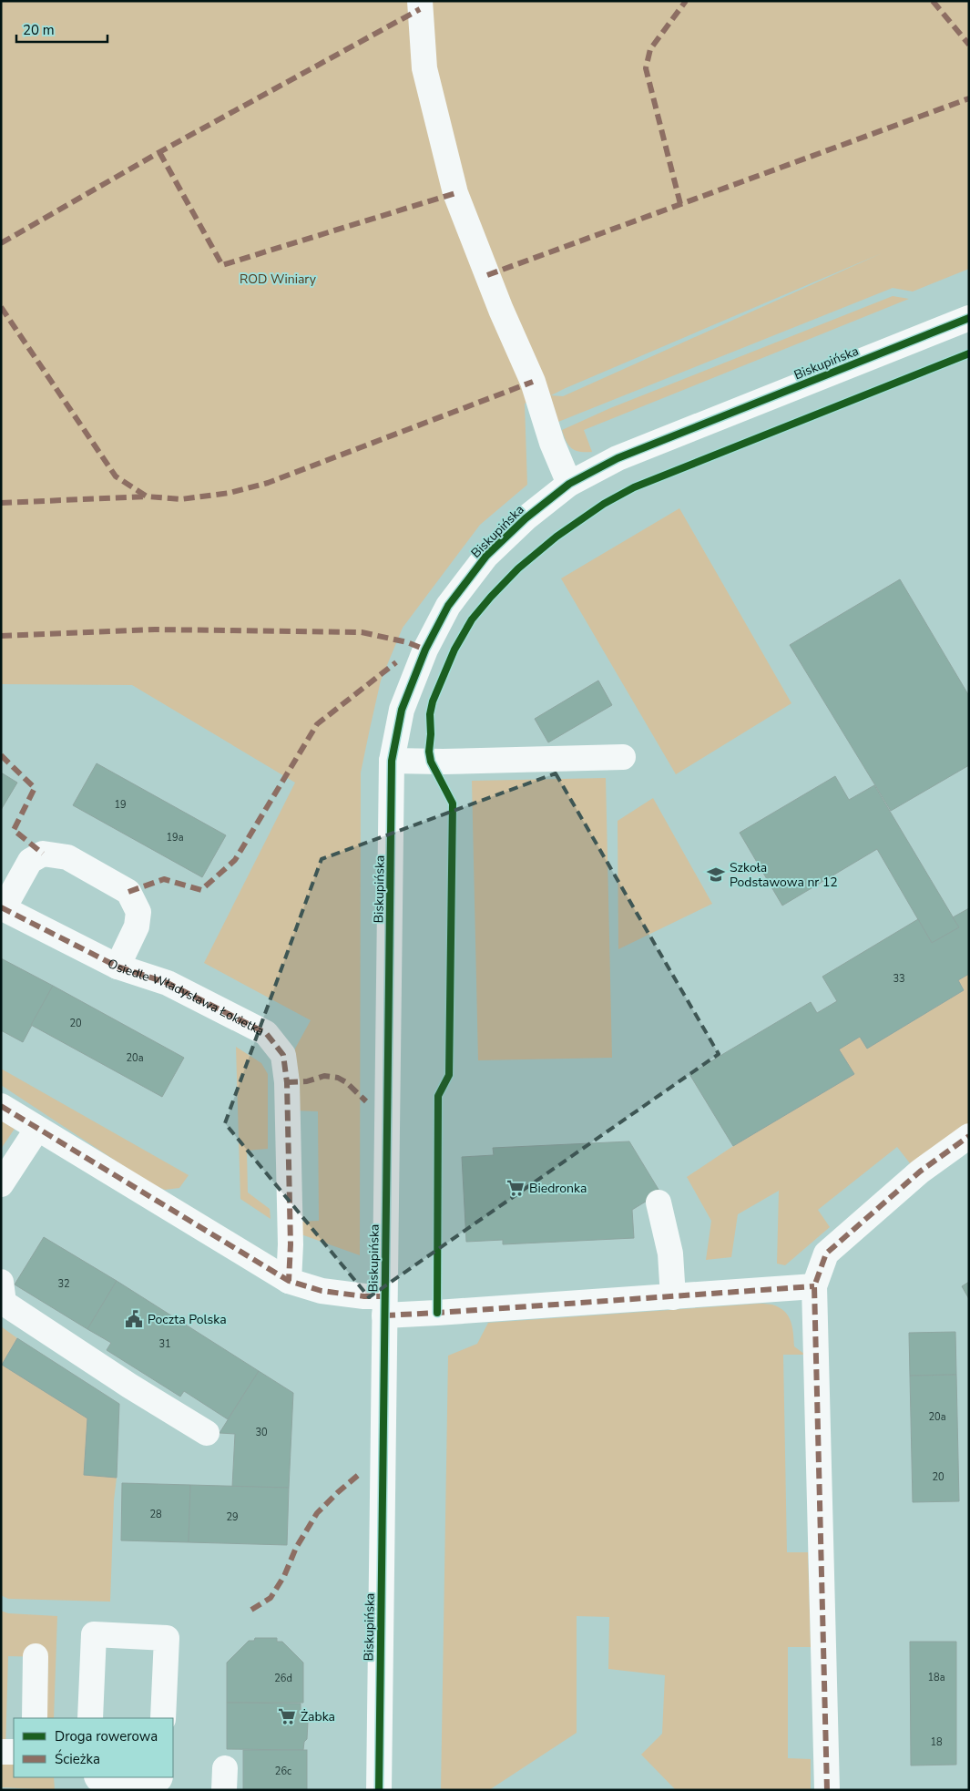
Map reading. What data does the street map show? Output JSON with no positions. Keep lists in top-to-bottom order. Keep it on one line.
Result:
{"streets":{"street":["Biskupińska","Osiedle Władysława Łokietka"]},"parks":["ROD Winiary"],"places":{"school or university":["Szkoła Podstawowa nr 12"],"supermarket":["Biedronka","Żabka"],"public building":["Poczta Polska"]},"house_numbers":["19","19a","33","20","20a","32","31","20a","30","20","28","29","18a","26d","18","26c"],"legend":["Droga rowerowa","Ścieżka"],"scale_bar":"20 m"}
